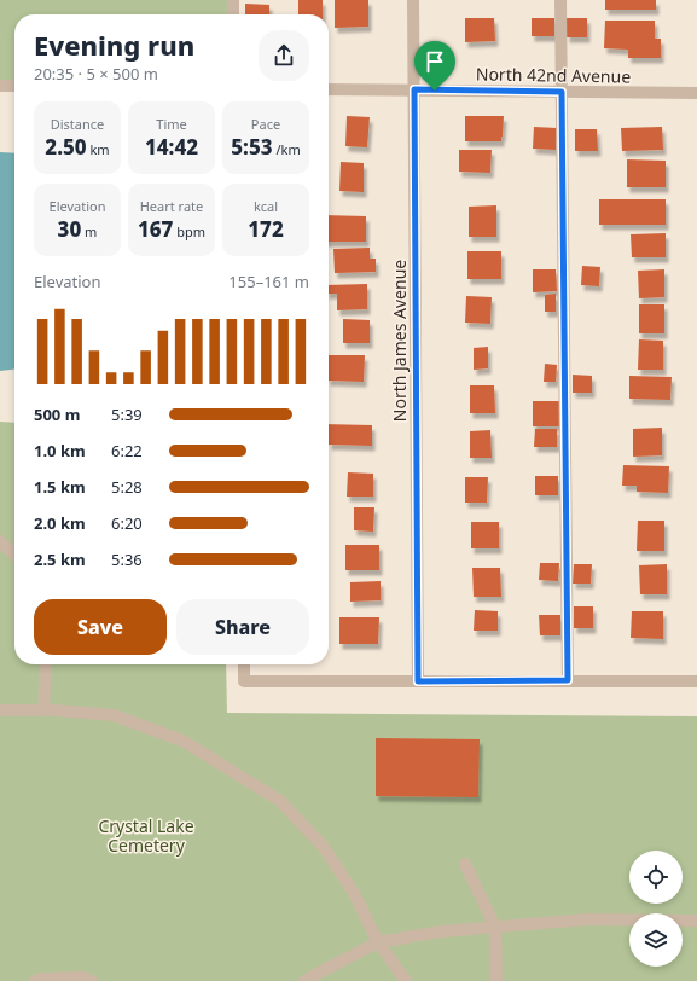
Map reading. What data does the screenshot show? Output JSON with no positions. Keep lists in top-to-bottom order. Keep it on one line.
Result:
{"streets":{"street":["North 42nd Avenue","North James Avenue"]},"crossings":[["North 42nd Avenue","North James Avenue"]],"parks":["Crystal Lake Cemetery"],"page":{"heading":["Evening run","20:35 · 5 × 500 m"],"stats":[["Distance","2.50 km"],["Time","14:42"],["Pace","5:53 /km"],["Elevation","30 m"],["Heart rate","167 bpm"],["kcal","172"]],"chart":["Elevation","155–161 m"],"list":[{"name":"500 m","note":"5:39"},{"name":"1.0 km","note":"6:22"},{"name":"1.5 km","note":"5:28"},{"name":"2.0 km","note":"6:20"},{"name":"2.5 km","note":"5:36"}],"buttons":["Save","Share"]}}
